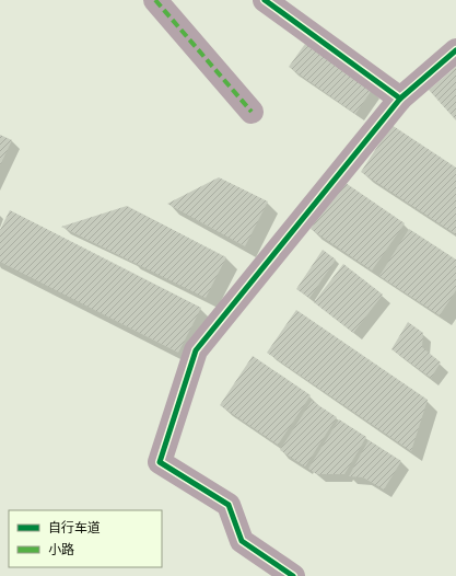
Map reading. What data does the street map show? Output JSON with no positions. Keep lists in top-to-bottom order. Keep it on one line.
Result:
{"legend":["自行车道","小路"]}
